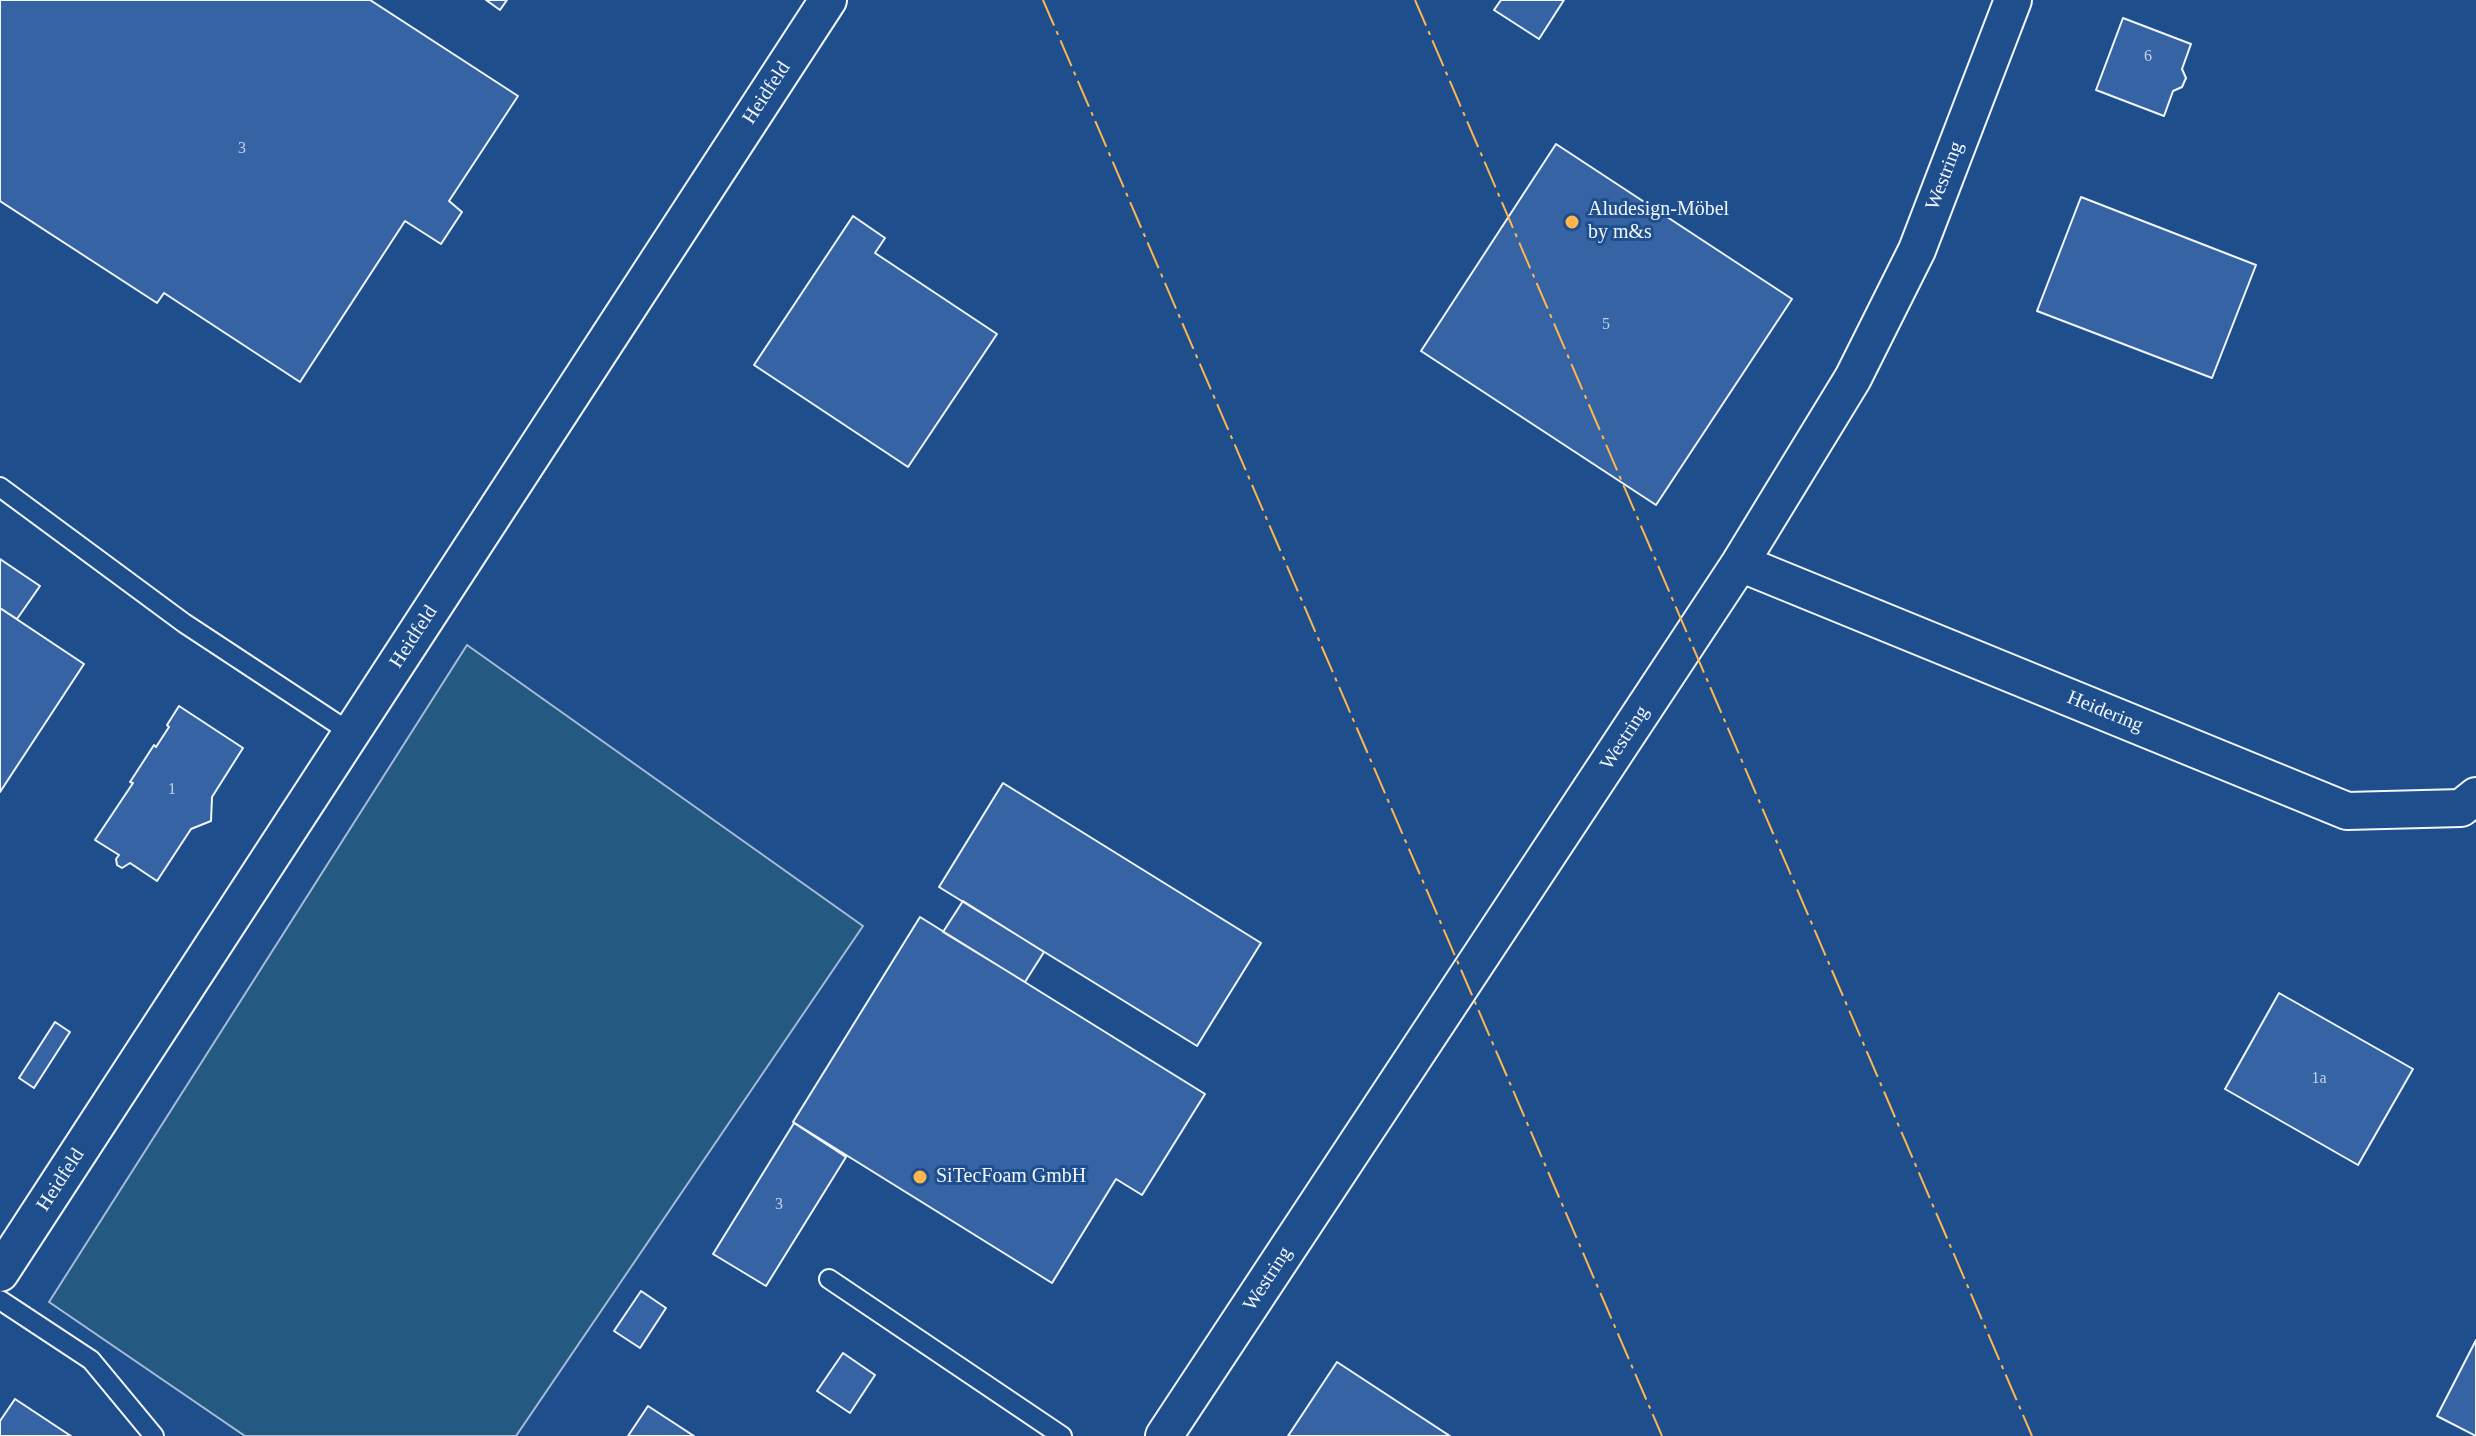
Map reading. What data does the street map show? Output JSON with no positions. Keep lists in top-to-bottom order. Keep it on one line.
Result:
{"streets":{"street":["Heidfeld","Westring","Heidering"]},"crossings":[["Westring","Heidering"]],"places":["Aludesign-Möbel by m&s","SiTecFoam GmbH"],"house_numbers":["6","3","5","1","1a","3"]}
